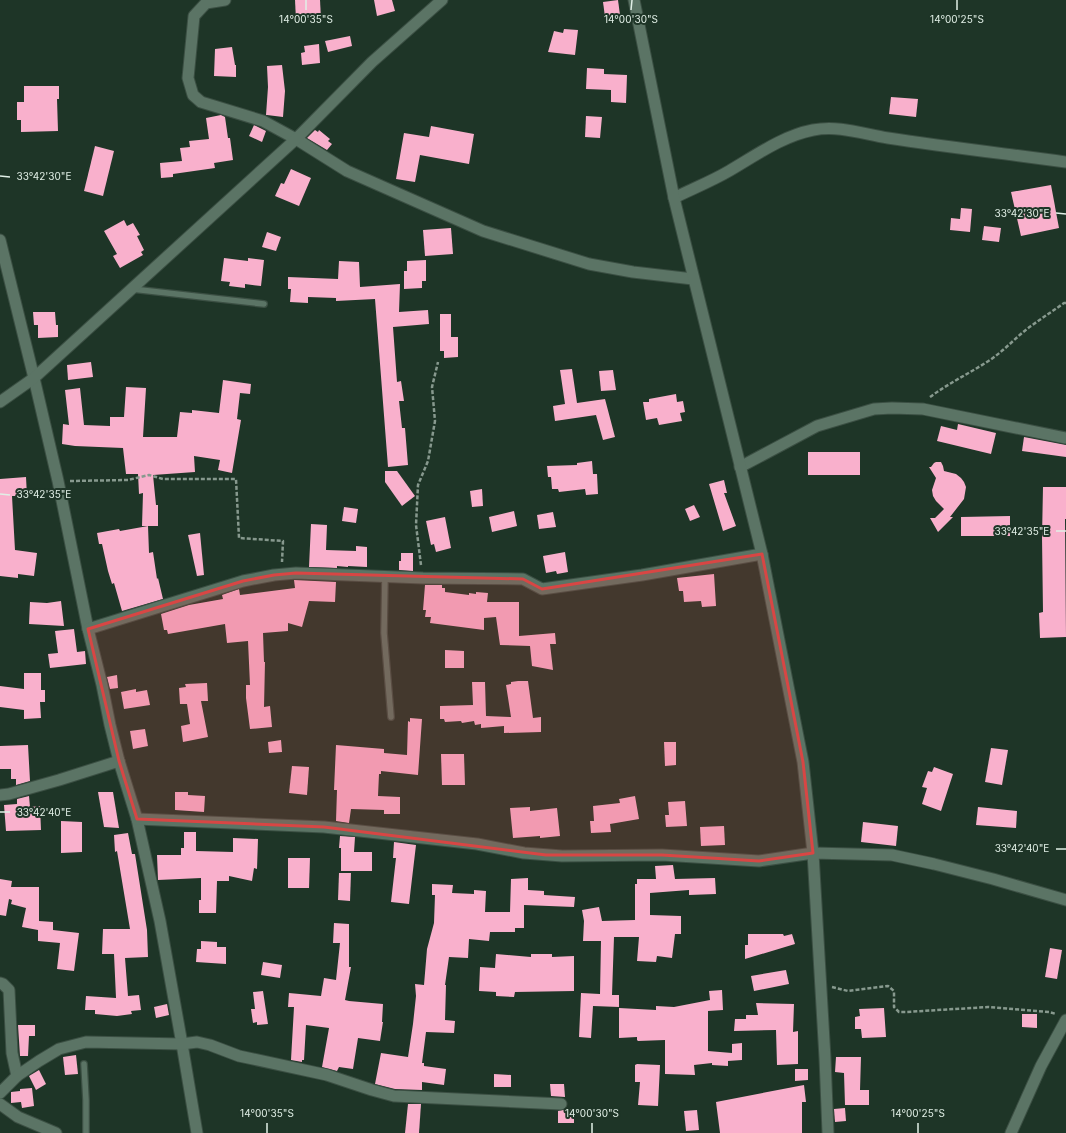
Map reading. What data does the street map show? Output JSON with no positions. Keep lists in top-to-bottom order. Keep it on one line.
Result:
{"coordinates":["14°00'35\"S","14°00'30\"S","14°00'25\"S","33°42'30\"E","33°42'35\"E","33°42'40\"E"]}
